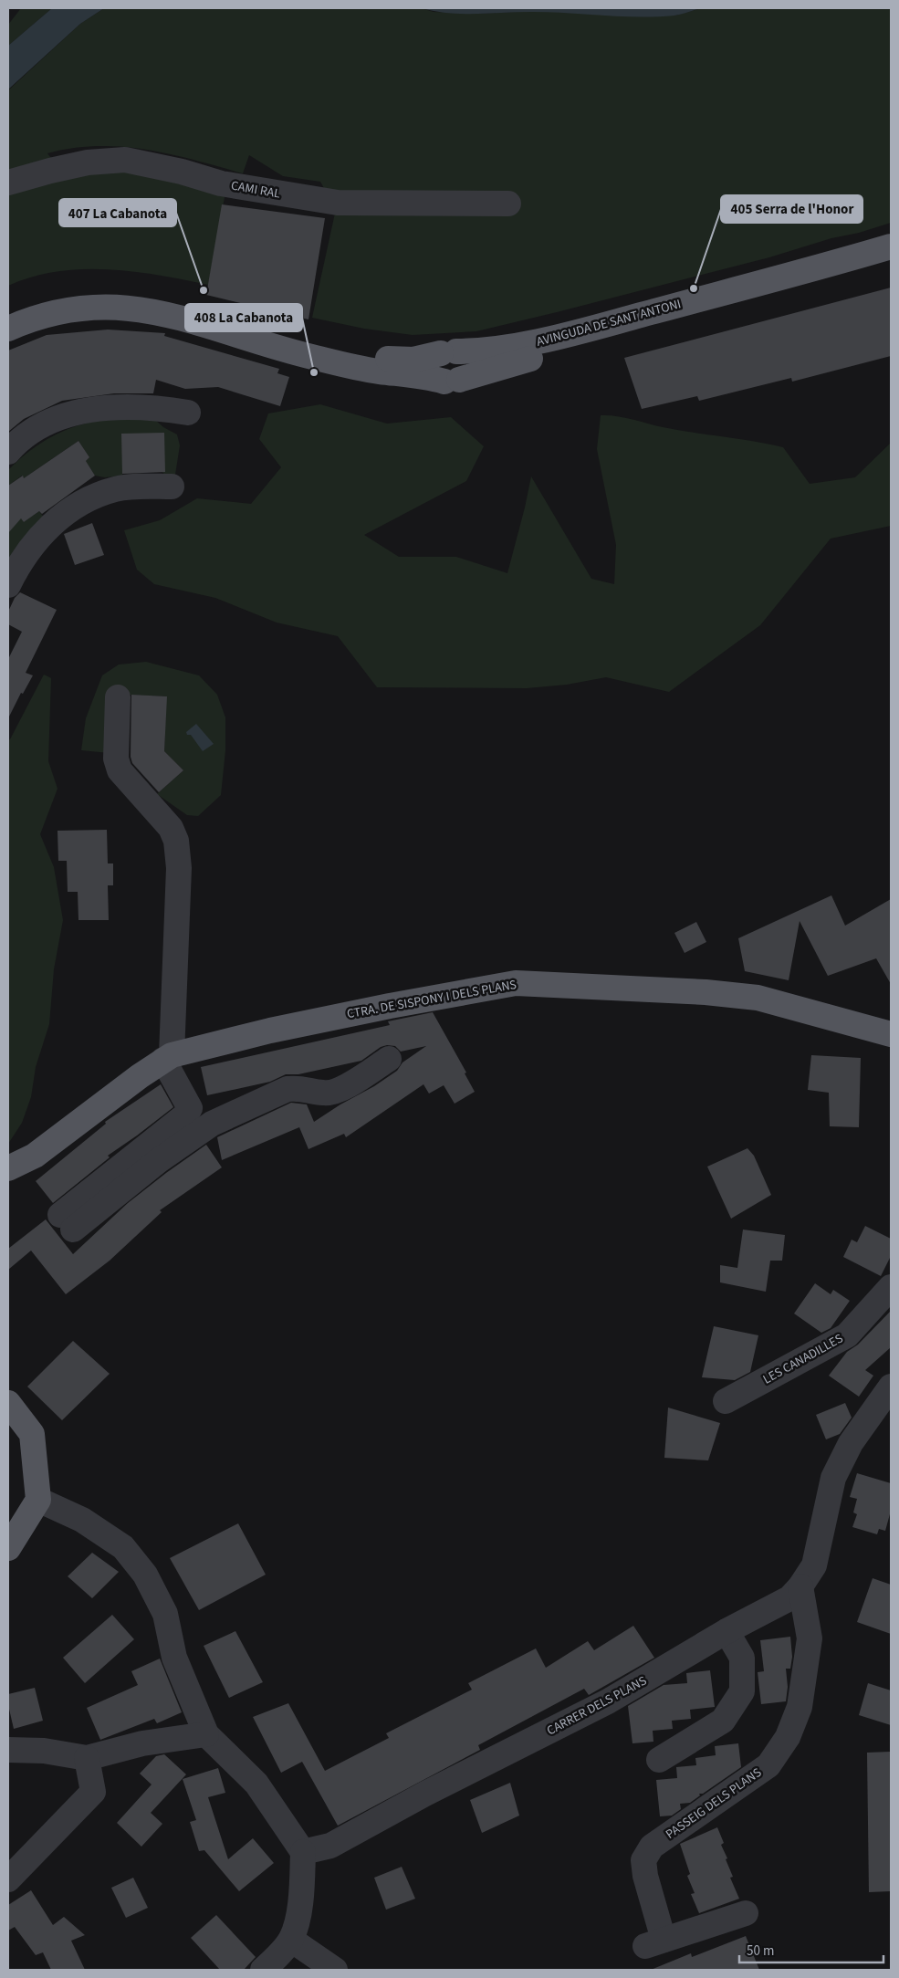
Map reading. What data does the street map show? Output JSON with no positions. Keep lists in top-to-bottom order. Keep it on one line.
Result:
{"streets":{"main road":["AVINGUDA DE SANT ANTONI","CTRA. DE SISPONY I DELS PLANS"],"street":["CAMI RAL","LES CANADILLES","CARRER DELS PLANS","PASSEIG DELS PLANS"]},"crossings":[["CARRER DELS PLANS","PASSEIG DELS PLANS"]],"places":["405 Serra de l'Honor","407 La Cabanota","408 La Cabanota"],"scale_bar":"50 m"}
